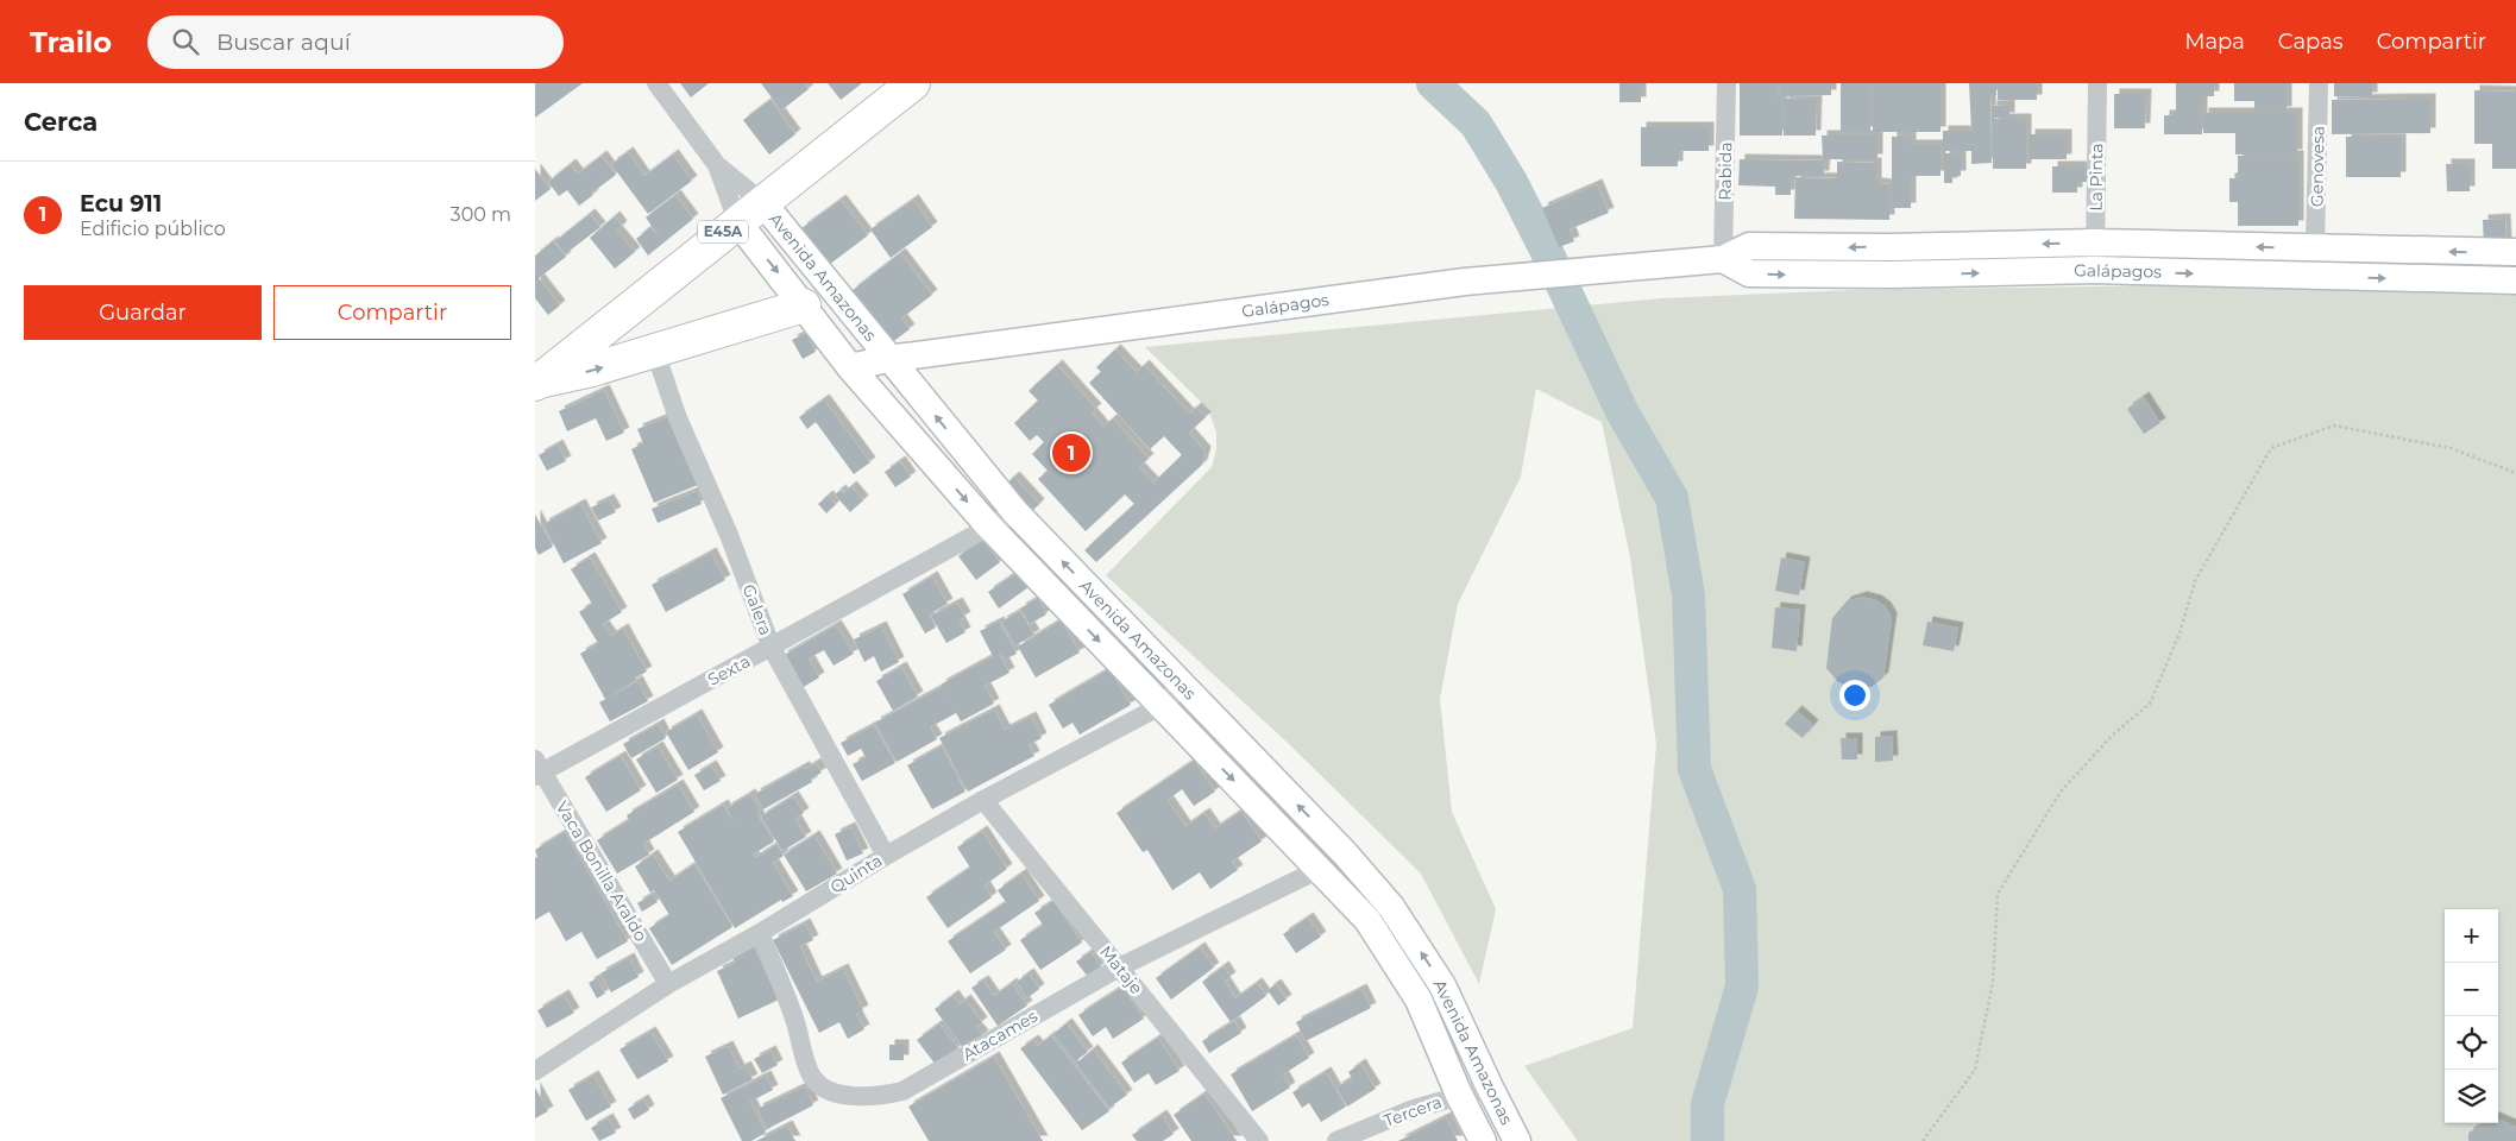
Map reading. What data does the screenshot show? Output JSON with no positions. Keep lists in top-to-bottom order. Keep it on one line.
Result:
{"streets":{"highway":["E45A"],"street":["Genovesa","Rabida","La Pinta","Galápagos","Avenida Amazonas","Galera","Sexta","Vaca Bonilla Araldo","Quinta","Mataje","Atacames","Tercera"]},"crossings":[["Genovesa","Galápagos"],["Rabida","Galápagos"],["La Pinta","Galápagos"],["E45A","Avenida Amazonas"],["Galápagos","Avenida Amazonas"],["Avenida Amazonas","Sexta"],["Avenida Amazonas","Quinta"],["Avenida Amazonas","Atacames"],["Avenida Amazonas","Tercera"],["Galera","Sexta"],["Galera","Quinta"],["Sexta","Vaca Bonilla Araldo"],["Vaca Bonilla Araldo","Quinta"],["Quinta","Mataje"],["Quinta","Atacames"],["Mataje","Atacames"]],"page":{"header":"Trailo","search":"Buscar aquí","nav":["Mapa","Capas","Compartir"],"heading":"Cerca","list":[{"mark":"1","name":"Ecu 911","note":"Edificio público","value":"300 m"}],"buttons":["Guardar","Compartir"],"pins":"1","map_buttons":["+","−"]}}
